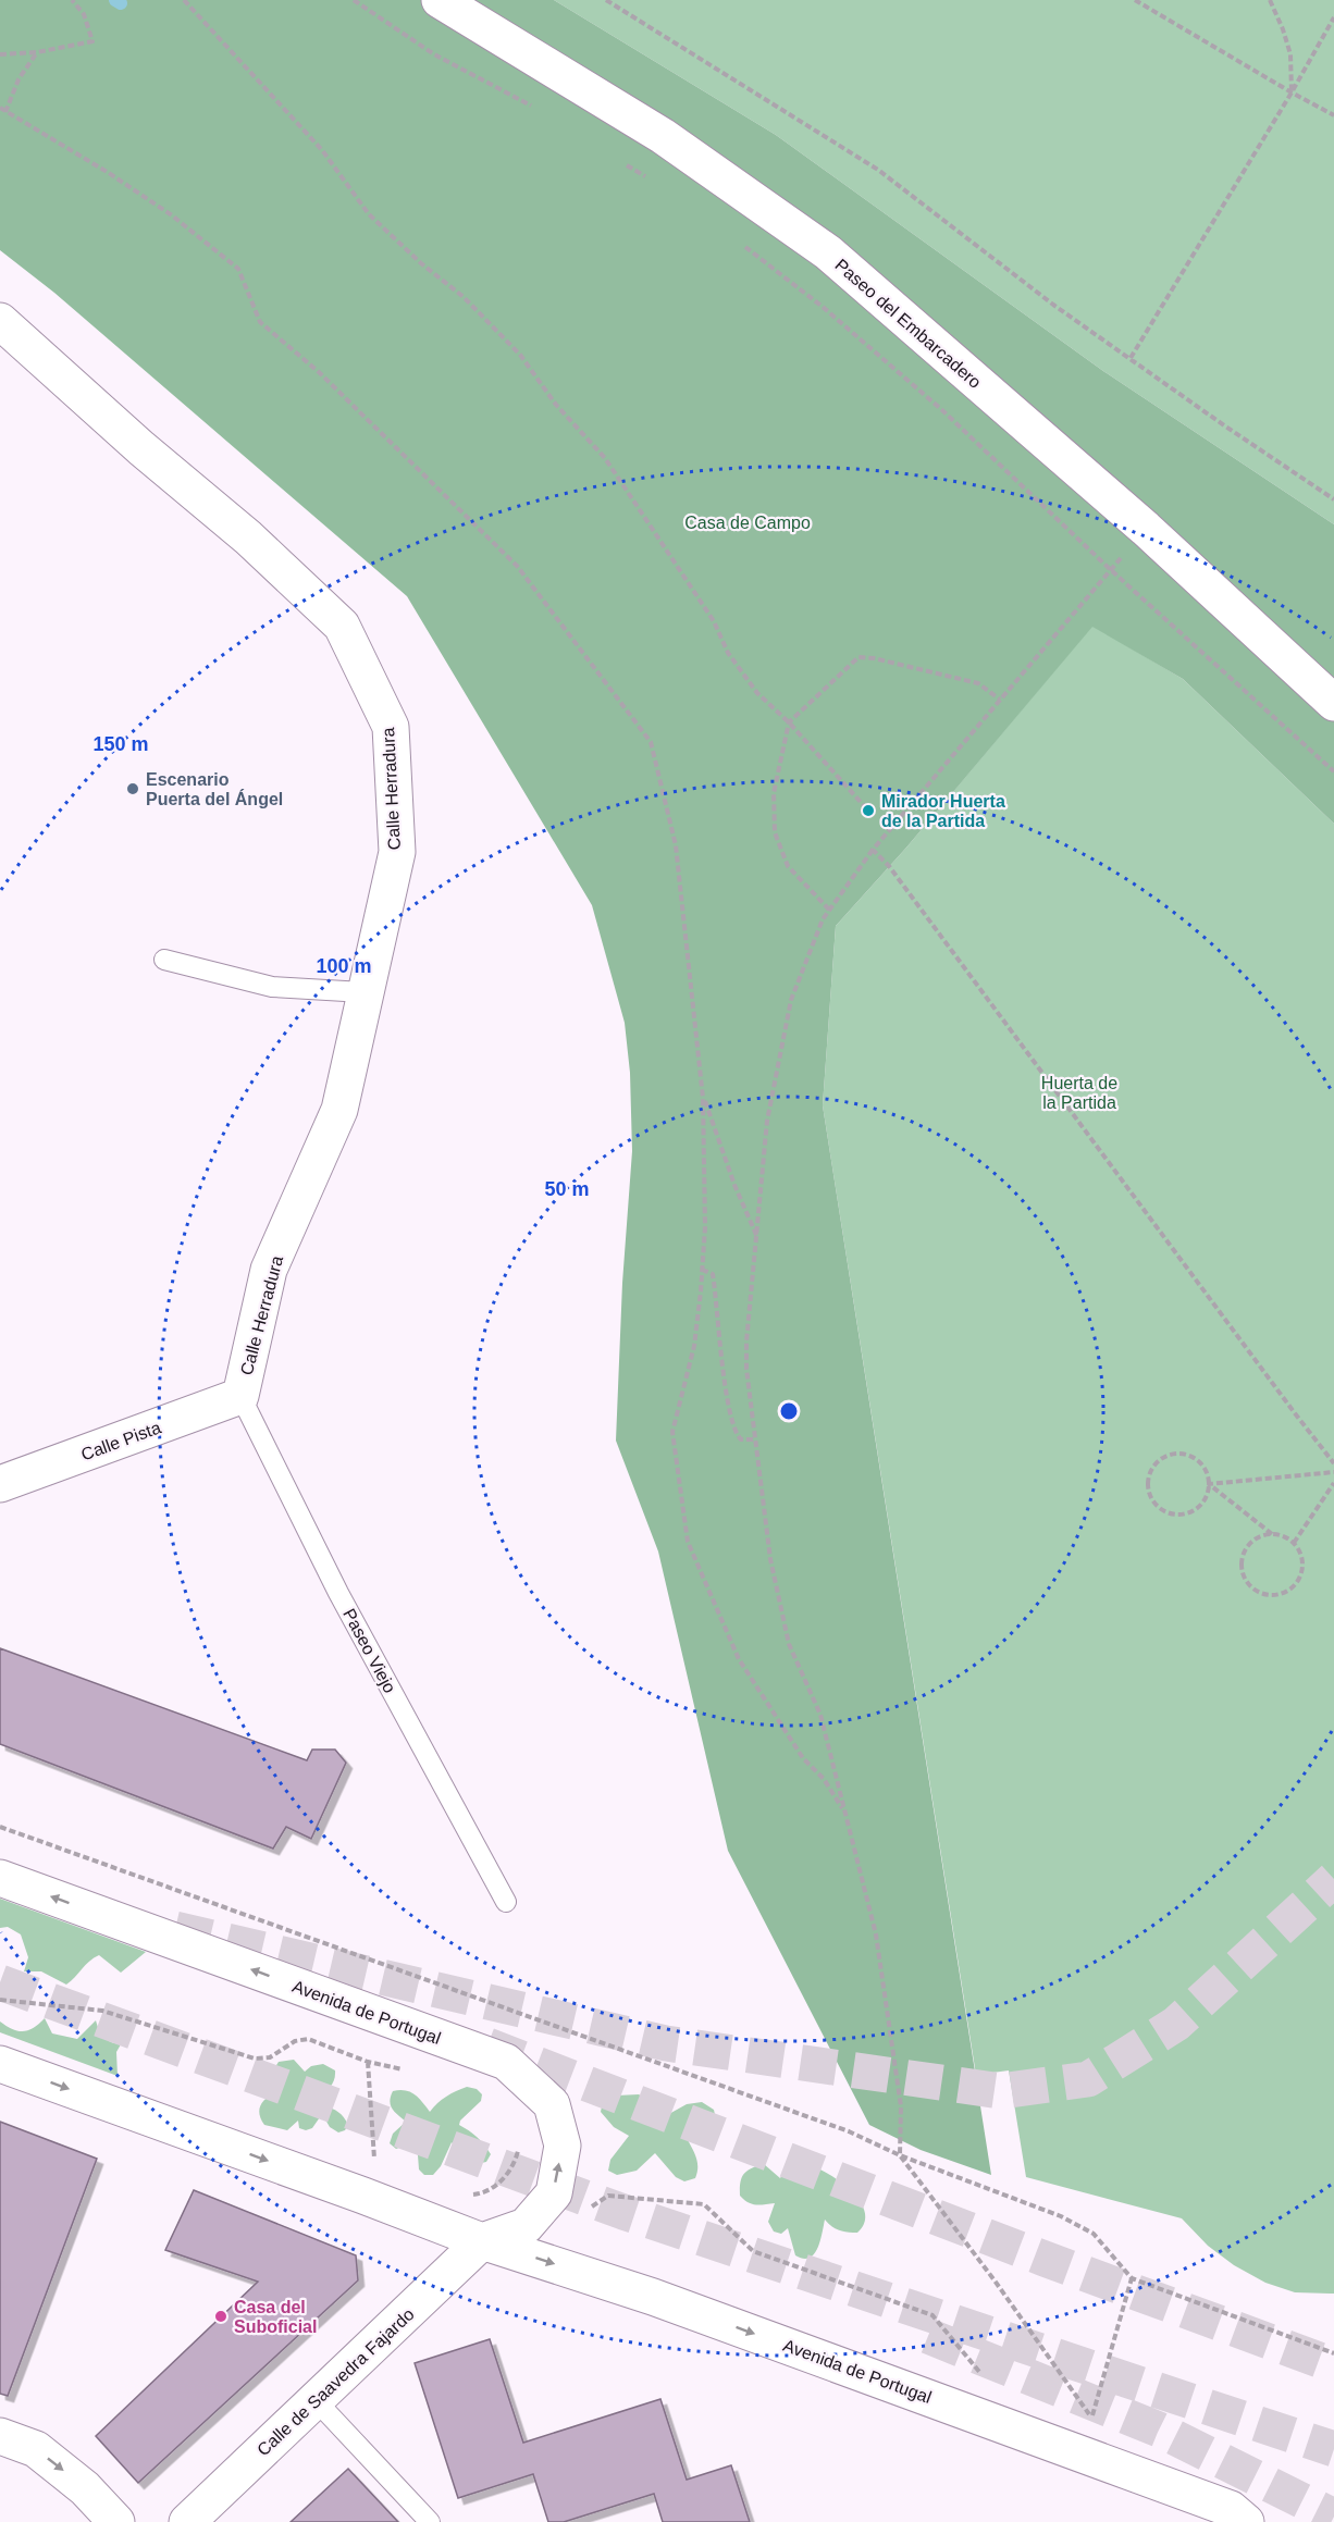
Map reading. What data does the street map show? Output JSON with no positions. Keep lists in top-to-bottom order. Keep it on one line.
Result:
{"streets":{"street":["Paseo del Embarcadero","Calle Herradura","Calle Pista","Avenida de Portugal","Calle de Saavedra Fajardo"],"lane":["Paseo Viejo"]},"crossings":[["Calle Herradura","Calle Pista"],["Calle Herradura","Paseo Viejo"],["Calle Pista","Paseo Viejo"],["Avenida de Portugal","Calle de Saavedra Fajardo"]],"parks":["Casa de Campo","Huerta de la Partida"],"places":["Escenario Puerta del Ángel","Mirador Huerta de la Partida","Casa del Suboficial"],"rings":["150 m","100 m","50 m"]}
